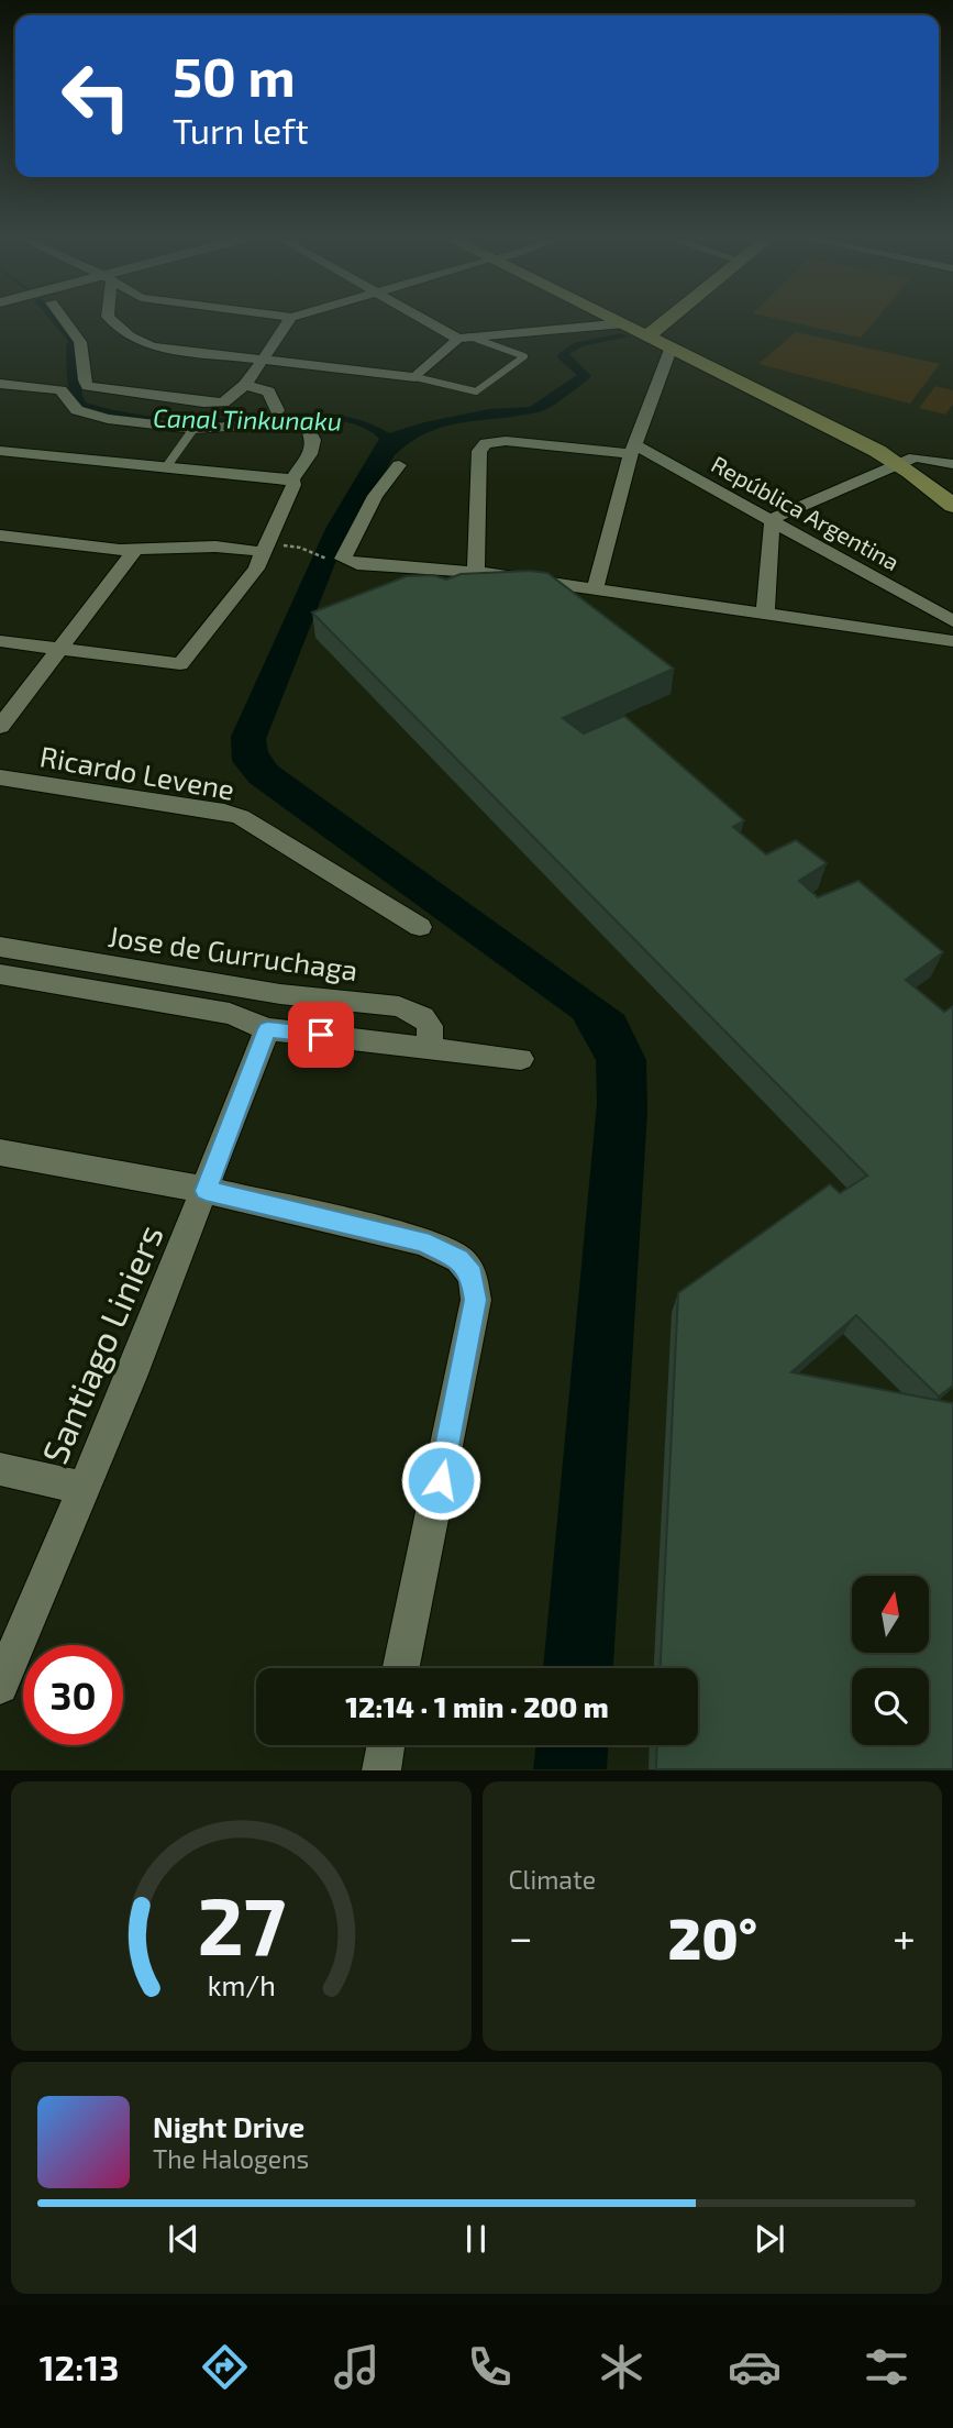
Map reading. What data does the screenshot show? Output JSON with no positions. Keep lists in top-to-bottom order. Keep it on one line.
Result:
{"streets":{"street":["República Argentina","Ricardo Levene","Jose de Gurruchaga","Santiago Liniers"]},"crossings":[["Jose de Gurruchaga","Santiago Liniers"]],"water":["Canal Tinkunaku"],"north":"top","page":{"turn":["50 m","Turn left"],"limit":"30","trip":"12:14 · 1 min · 200 m","tile":"Climate","heat":["−","20°","+"],"song":["Night Drive","The Halogens"],"tabs":"12:13","gauge":["27","km/h"]}}
